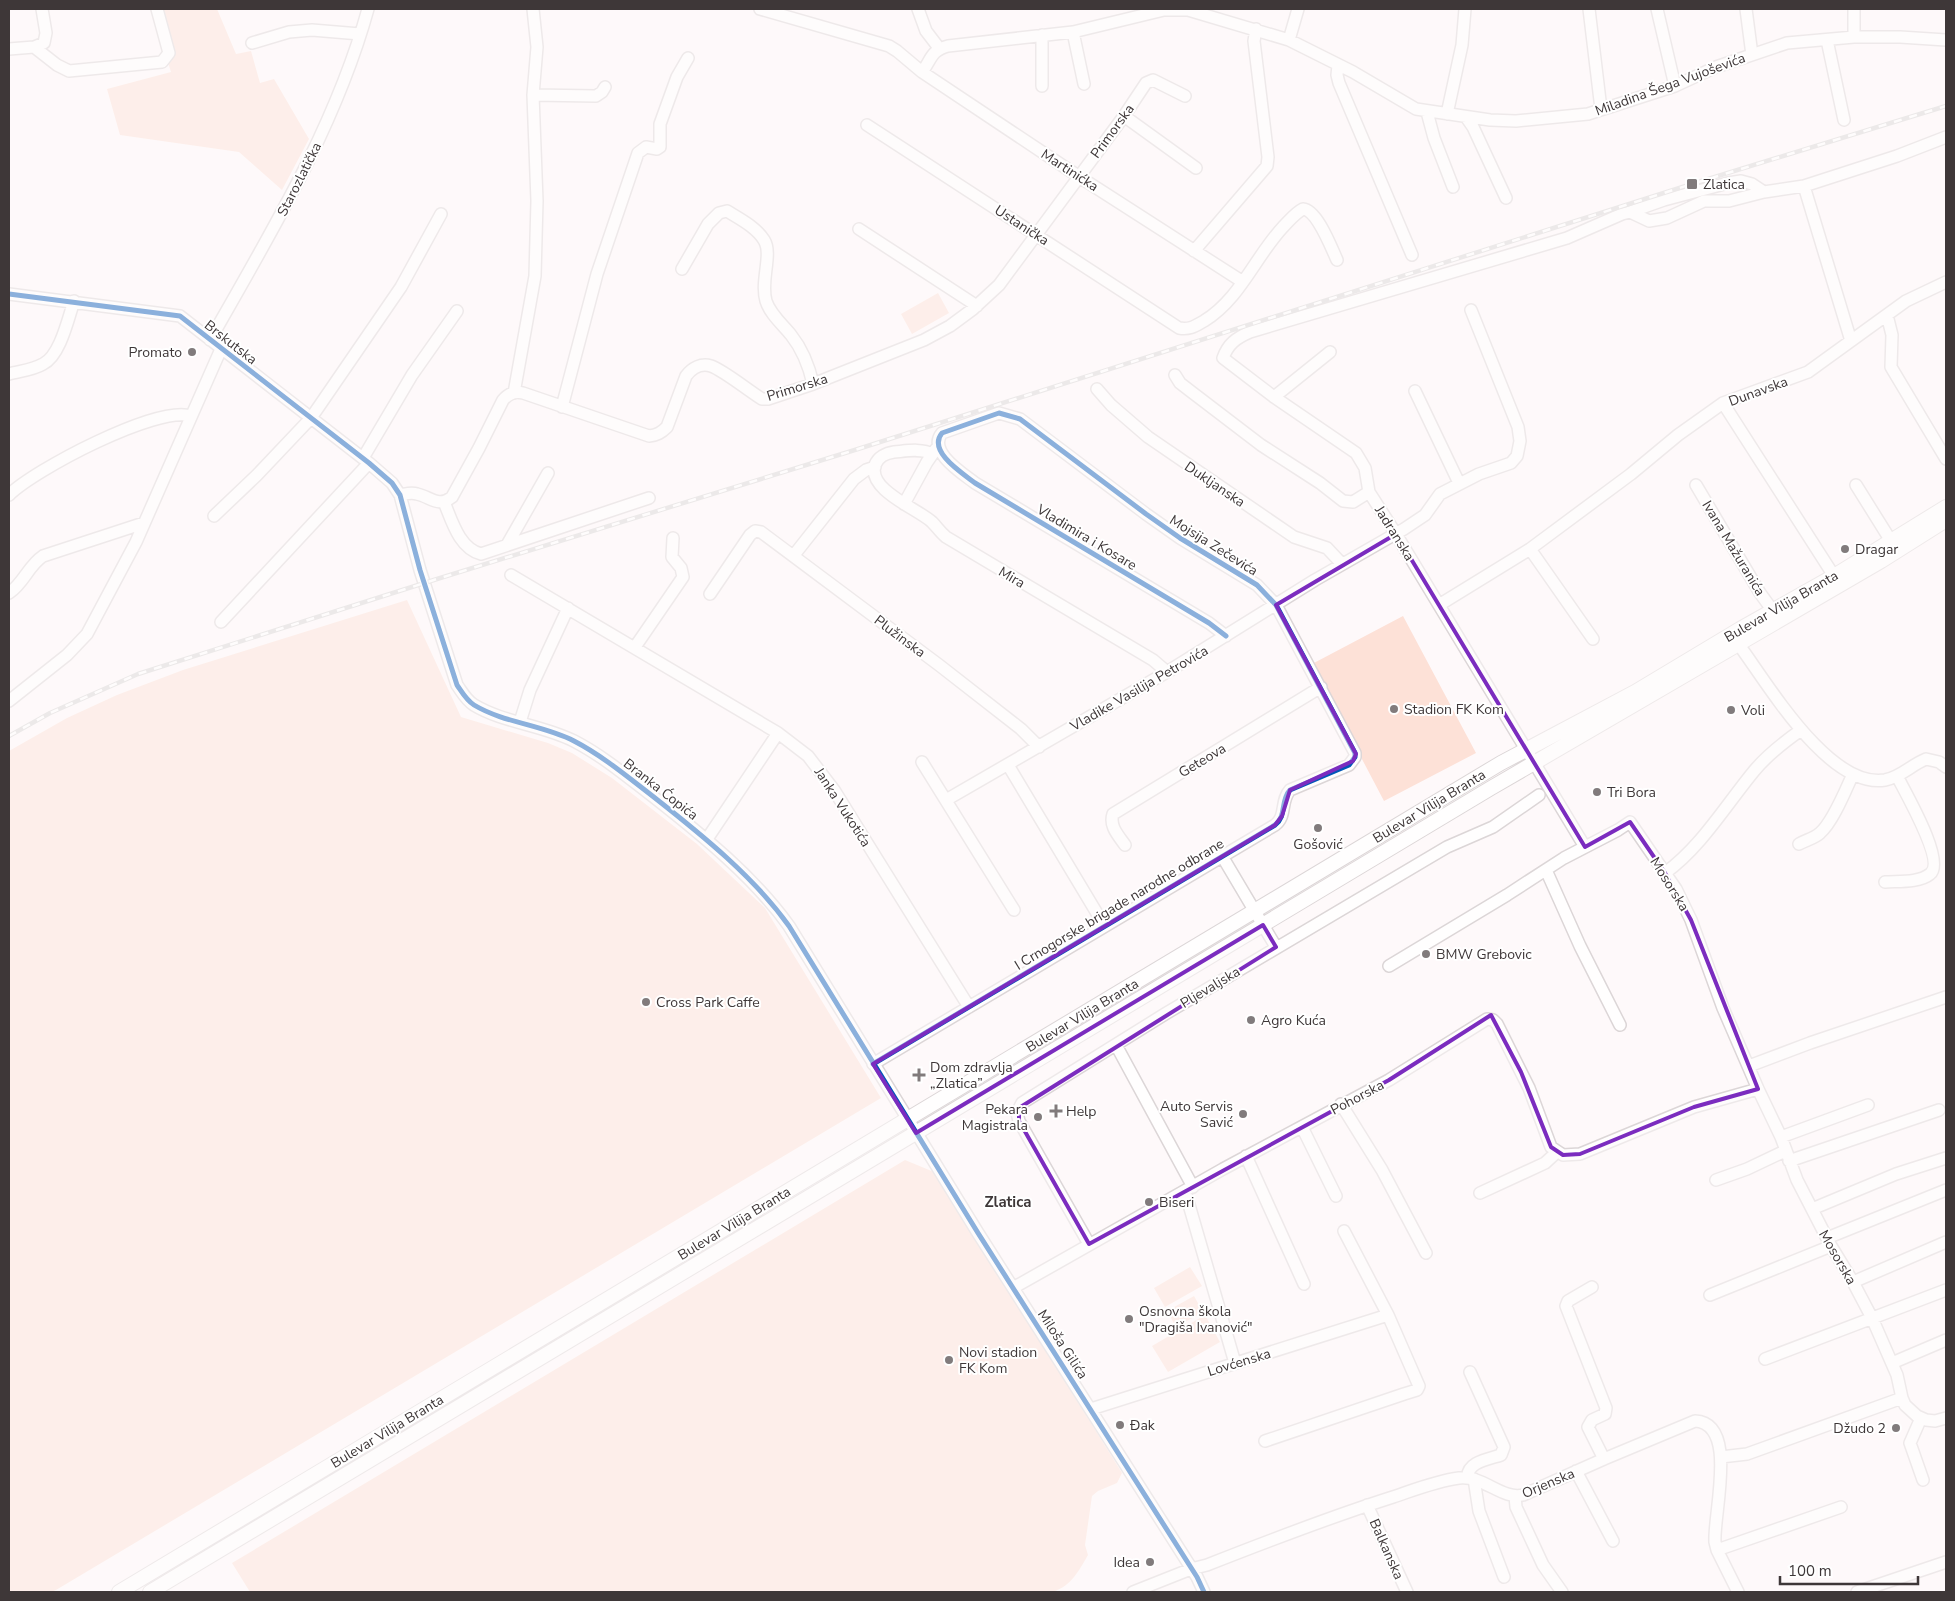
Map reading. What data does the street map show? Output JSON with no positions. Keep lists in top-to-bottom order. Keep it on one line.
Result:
{"streets":{"main road":["Bulevar Vilija Branta"],"street":["Miladina Šega Vujoševića","Primorska","Martinićka","Starozlatička","Ustanička","Brskutska","Dunavska","Dukljanska","Jadranska","Vladimira i Kosare","Mojsija Zečevića","Ivana Mažuranića","Mira","Plužinska","Vladike Vasilija Petrovića","Geteova","Branka Ćopića","Janka Vukotića","Mosorska","I Crnogorske brigade narodne odbrane","Pljevaljska","Pohorska","Miloša Gilića","Lovćenska","Orjenska","Balkanska"]},"crossings":[["Primorska","Martinićka"],["Primorska","Ustanička"],["Martinićka","Ustanička"],["Starozlatička","Brskutska"],["Brskutska","Branka Ćopića"],["Dunavska","Jadranska"],["Dukljanska","Vladike Vasilija Petrovića"],["Jadranska","Bulevar Vilija Branta"],["Jadranska","Vladike Vasilija Petrovića"],["Vladimira i Kosare","Mojsija Zečevića"],["Vladimira i Kosare","Vladike Vasilija Petrovića"],["Mojsija Zečevića","Vladike Vasilija Petrovića"],["Mojsija Zečevića","Geteova"],["Mojsija Zečevića","I Crnogorske brigade narodne odbrane"],["Ivana Mažuranića","Bulevar Vilija Branta"],["Mira","Vladike Vasilija Petrovića"],["Bulevar Vilija Branta","Branka Ćopića"],["Bulevar Vilija Branta","Miloša Gilića"],["Plužinska","Vladike Vasilija Petrovića"],["Branka Ćopića","I Crnogorske brigade narodne odbrane"],["Branka Ćopića","Miloša Gilića"],["Janka Vukotića","I Crnogorske brigade narodne odbrane"],["Pljevaljska","Pohorska"],["Pohorska","Miloša Gilića"],["Miloša Gilića","Lovćenska"],["Miloša Gilića","Orjenska"],["Orjenska","Balkanska"]],"districts":["Zlatica"],"places":{"transit":["Zlatica"],"other":["Promato","Dragar","Stadion FK Kom","Voli","Tri Bora","Gošović","BMW Grebovic","Cross Park Caffe","Agro Kuća","Auto Servis Savić","Pekara Magistrala","Biseri","Osnovna škola \"Dragiša Ivanović\"","Novi stadion FK Kom","Đak","Džudo 2","Idea"],"health":["Dom zdravlja „Zlatica”","Help"]},"scale_bar":"100 m"}
